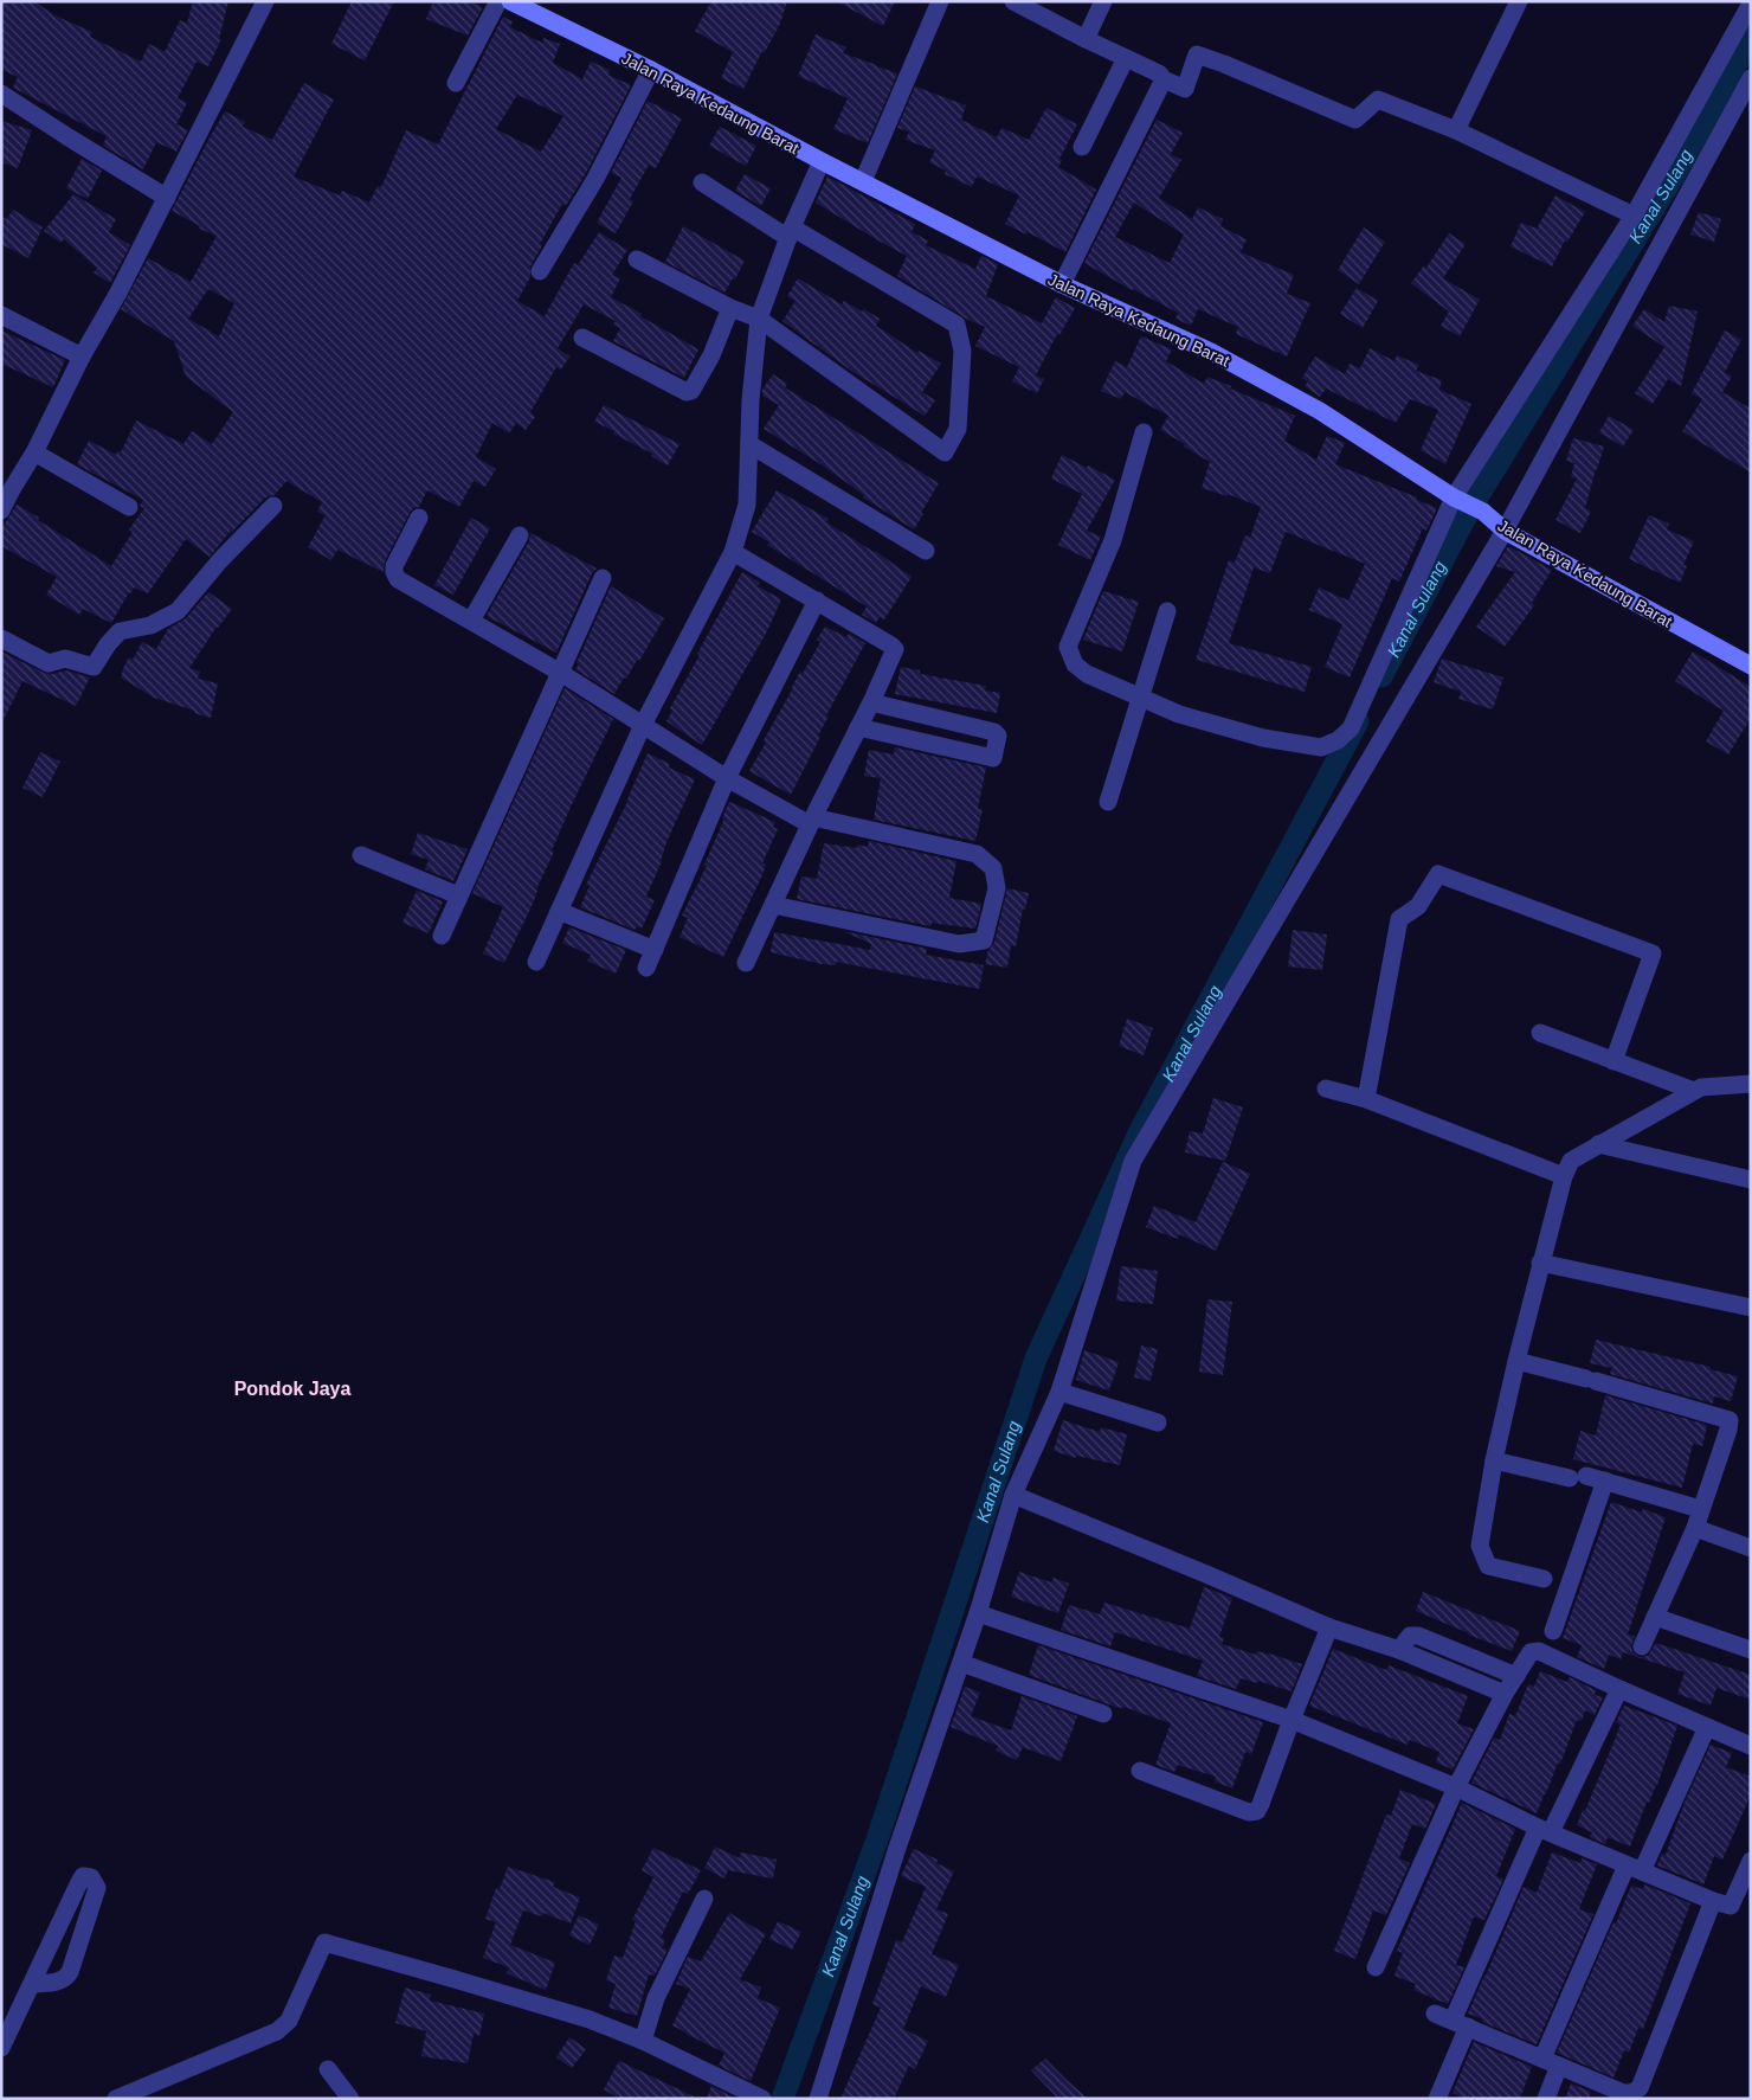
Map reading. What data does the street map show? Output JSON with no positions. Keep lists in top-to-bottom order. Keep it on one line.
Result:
{"streets":{"street":["Jalan Raya Kedaung Barat"]},"districts":["Pondok Jaya"],"water":["Kanal Sulang"]}
